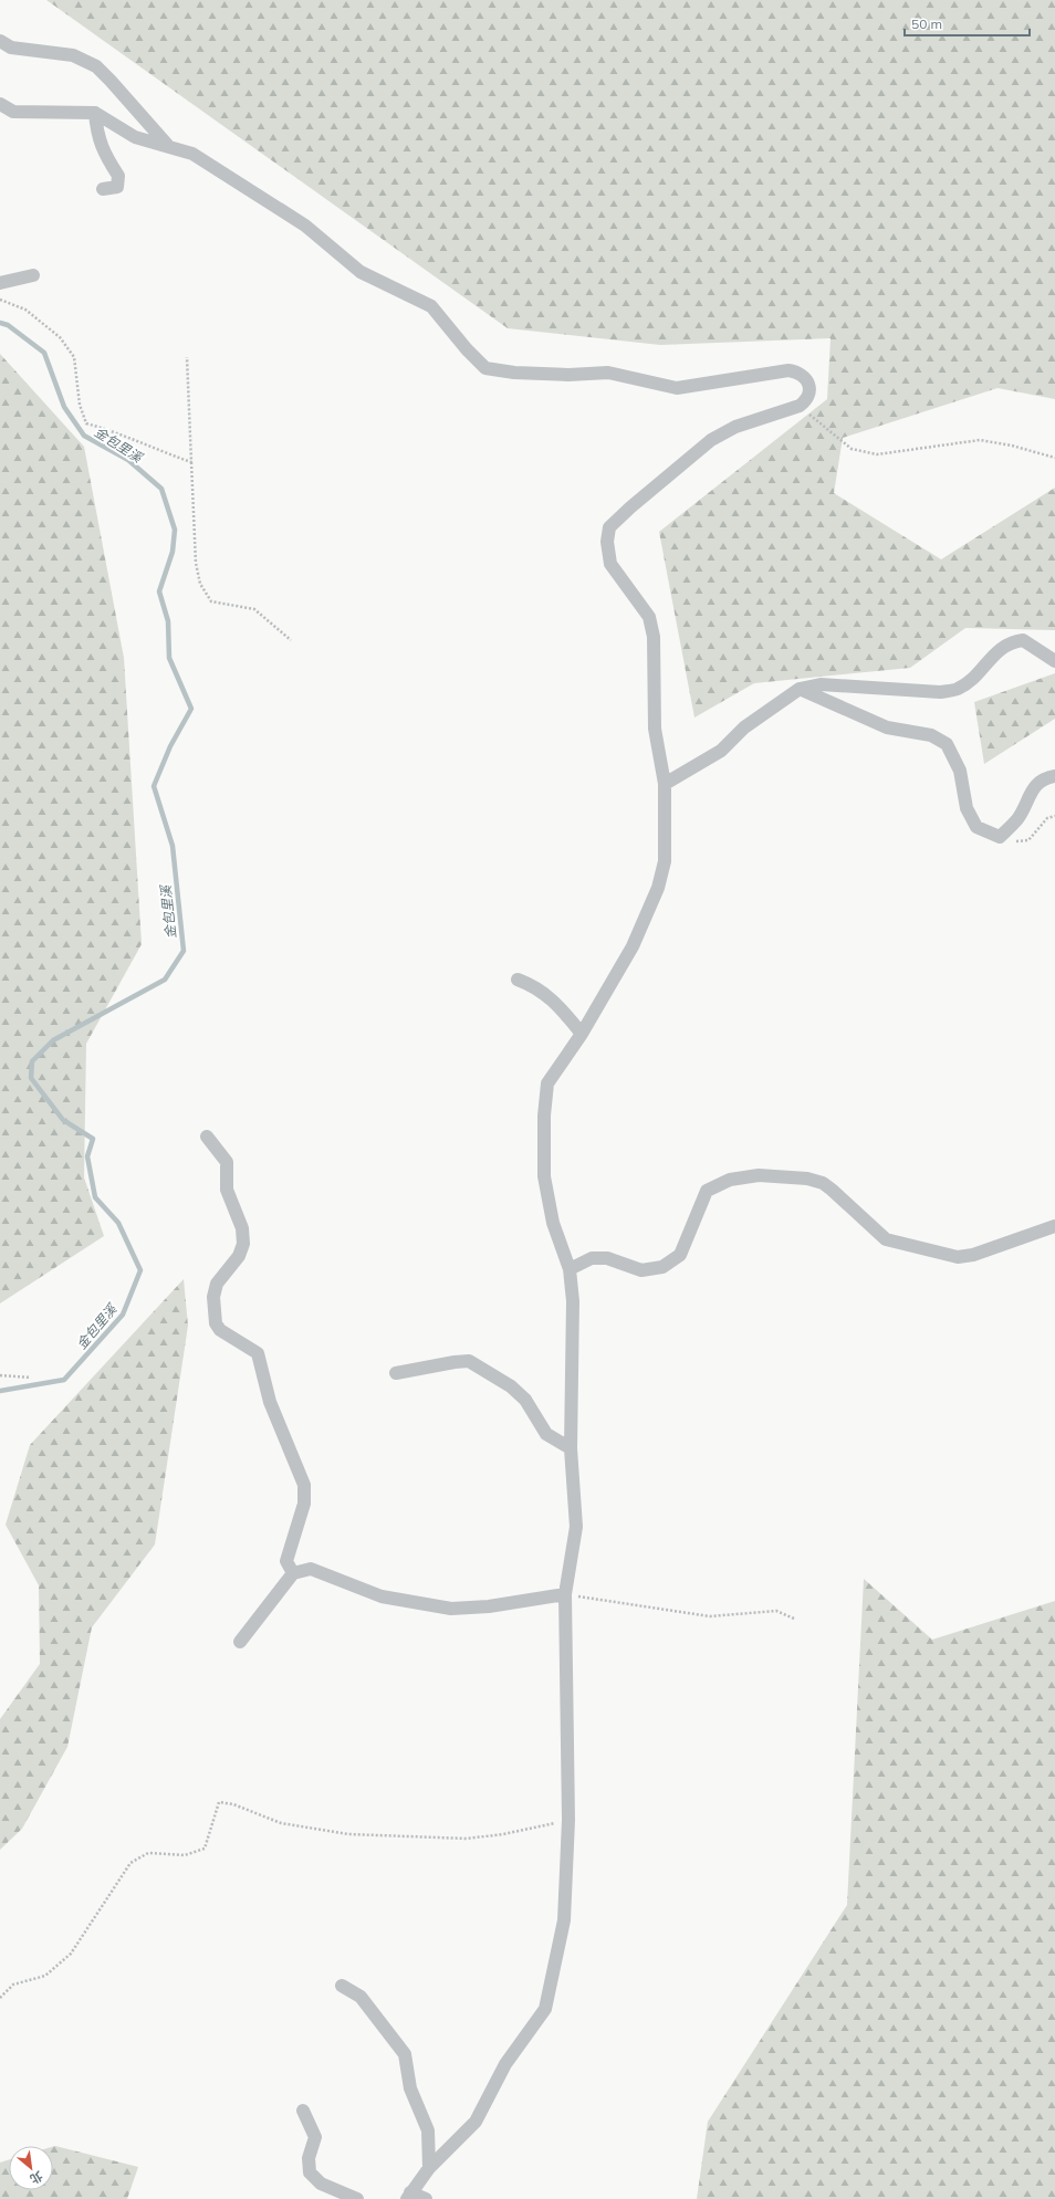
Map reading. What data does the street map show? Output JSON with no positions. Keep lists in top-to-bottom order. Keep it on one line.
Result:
{"water":["金包里溪"],"scale_bar":"50 m","north":"bottom right"}
